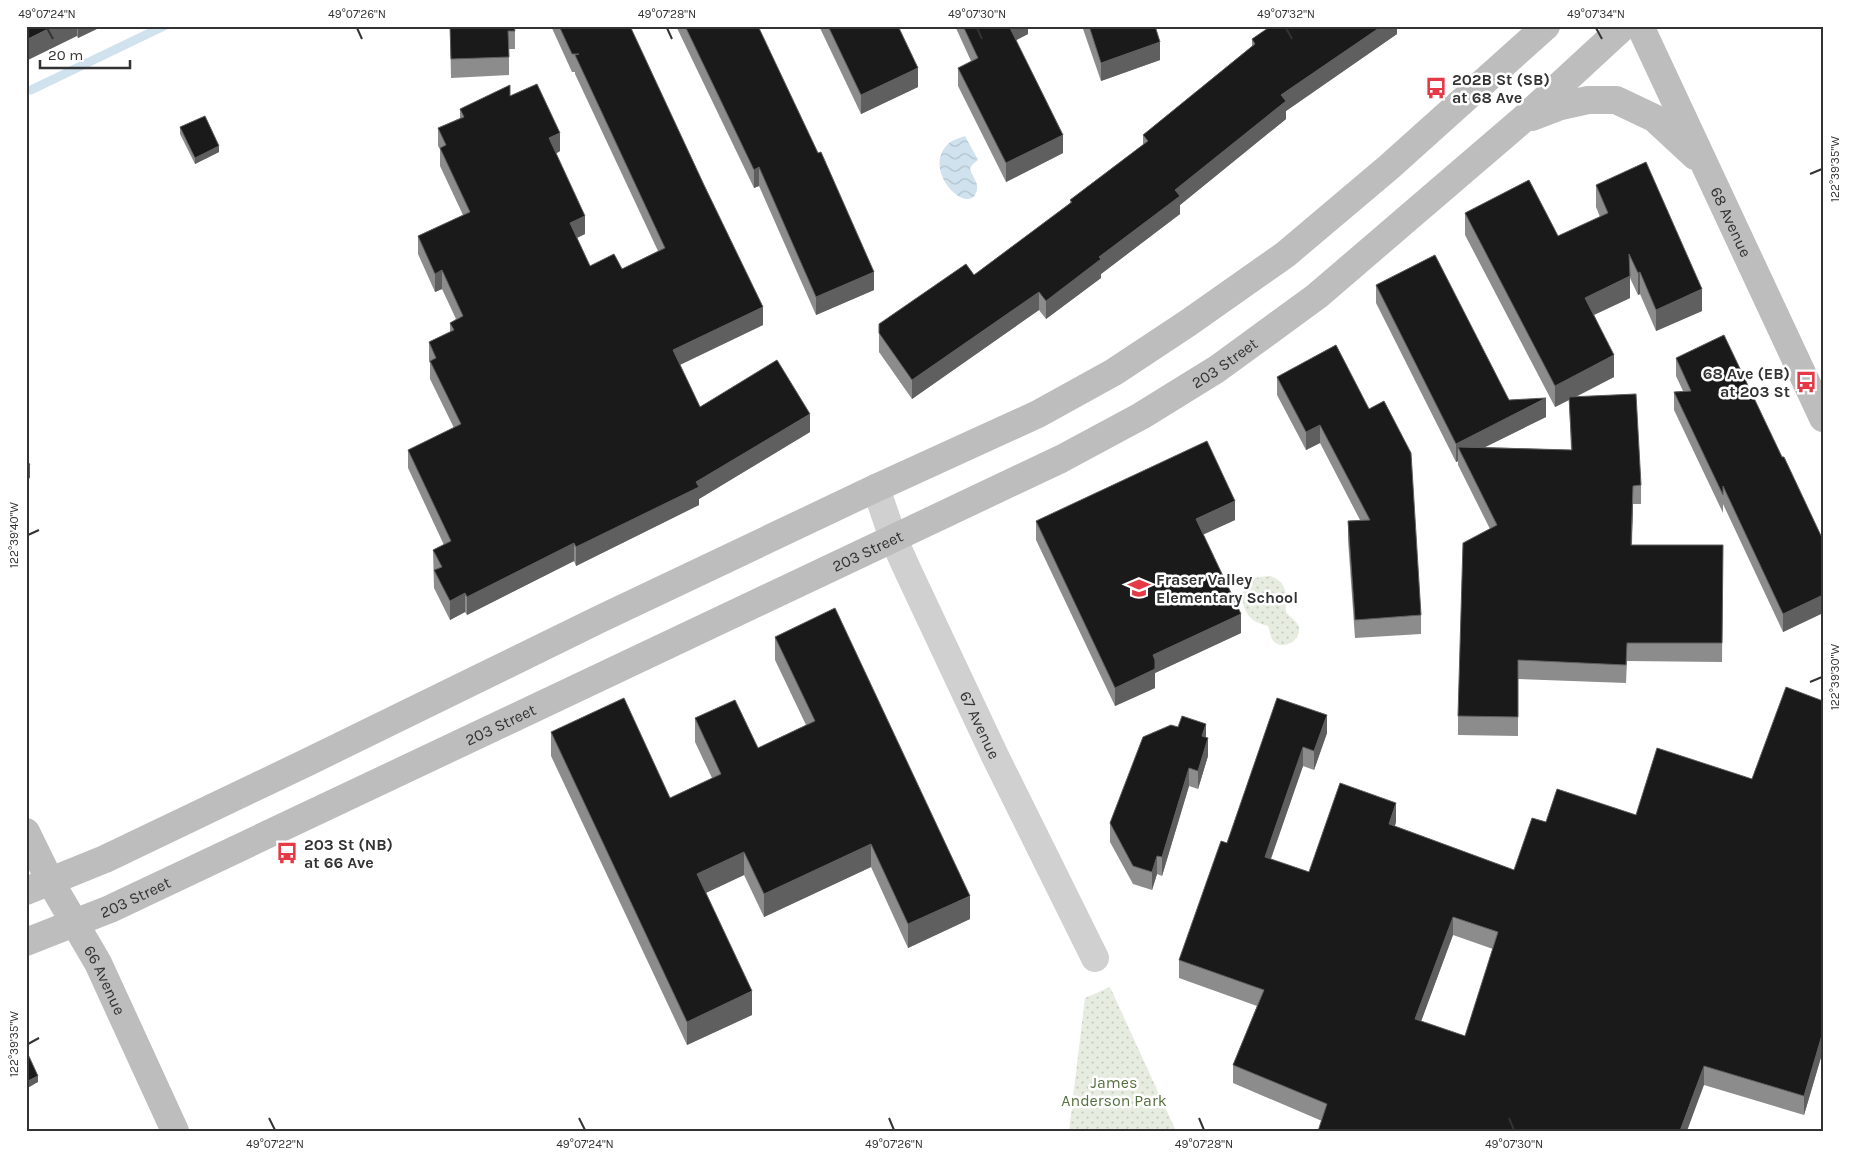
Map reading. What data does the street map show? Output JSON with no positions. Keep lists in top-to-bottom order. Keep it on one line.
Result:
{"streets":{"main road":["68 Avenue","203 Street","66 Avenue"],"street":["67 Avenue"]},"crossings":[["203 Street","67 Avenue"],["203 Street","66 Avenue"]],"parks":["James Anderson Park"],"places":{"bus stop":["202B St (SB) at 68 Ave","68 Ave (EB) at 203 St","203 St (NB) at 66 Ave"],"school or university":["Fraser Valley Elementary School"]},"scale_bar":"20 m","coordinates":["49°07'24\"N","49°07'26\"N","49°07'28\"N","49°07'30\"N","49°07'32\"N","49°07'34\"N","122°39'35\"W","122°39'40\"W","122°39'30\"W","49°07'22\"N"]}
